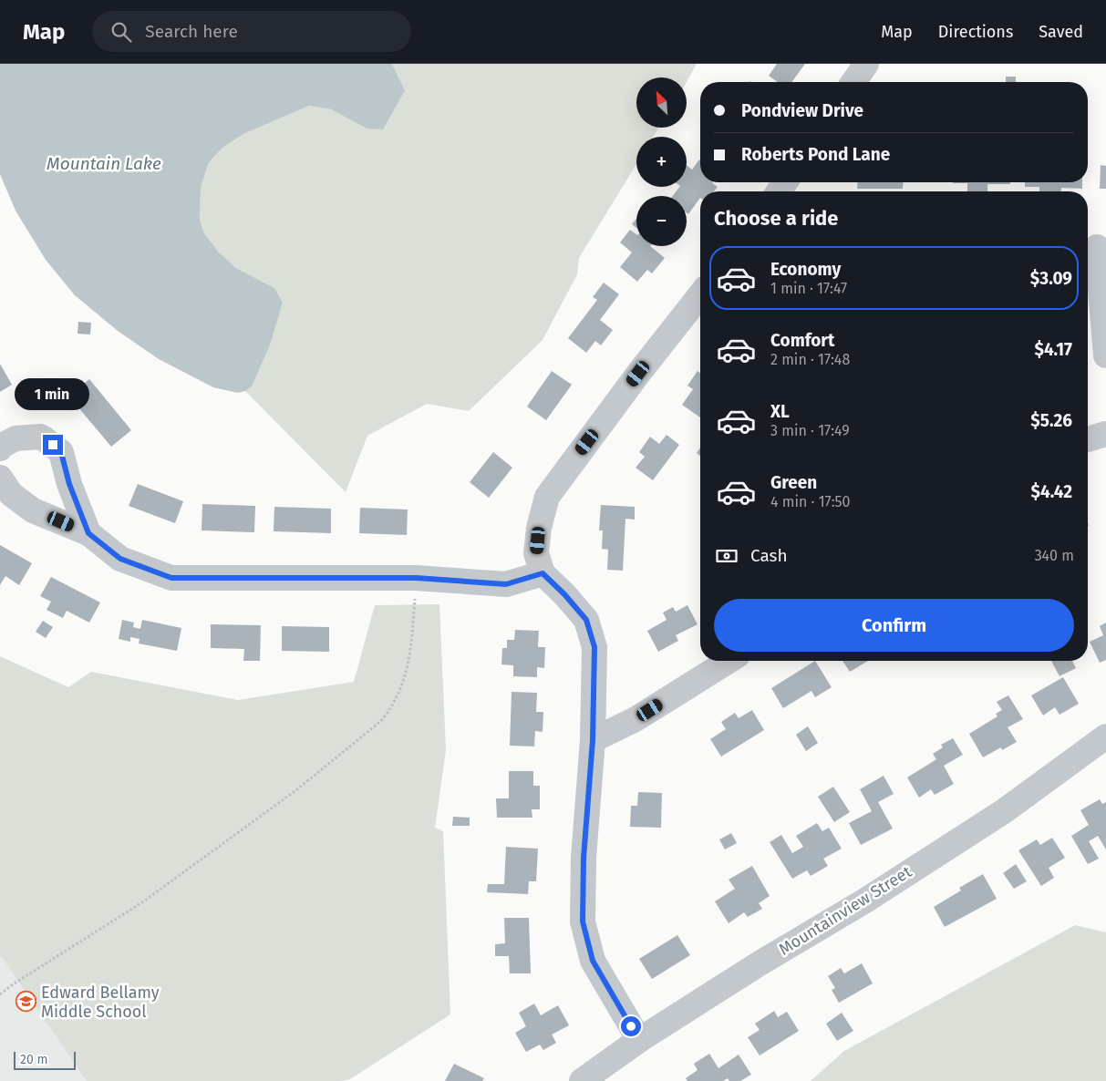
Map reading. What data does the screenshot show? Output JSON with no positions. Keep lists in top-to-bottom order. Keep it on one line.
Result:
{"streets":{"street":["Mountainview Street"]},"water":["Mountain Lake"],"places":{"school or university":["Edward Bellamy Middle School"]},"scale_bar":"20 m","north":"top left","page":{"header":"Map","search":"Search here","nav":["Map","Directions","Saved"],"map_buttons":["+","−"],"banner":["Pondview Drive","Roberts Pond Lane"],"heading":"Choose a ride","list":[{"name":"Economy","note":"1 min · 17:47","value":"$3.09"},{"name":"Comfort","note":"2 min · 17:48","value":"$4.17"},{"name":"XL","note":"3 min · 17:49","value":"$5.26"},{"name":"Green","note":"4 min · 17:50","value":"$4.42"}],"bubble":"1 min","pay":["Cash","340 m"],"buttons":"Confirm","scale":"20 m"}}
